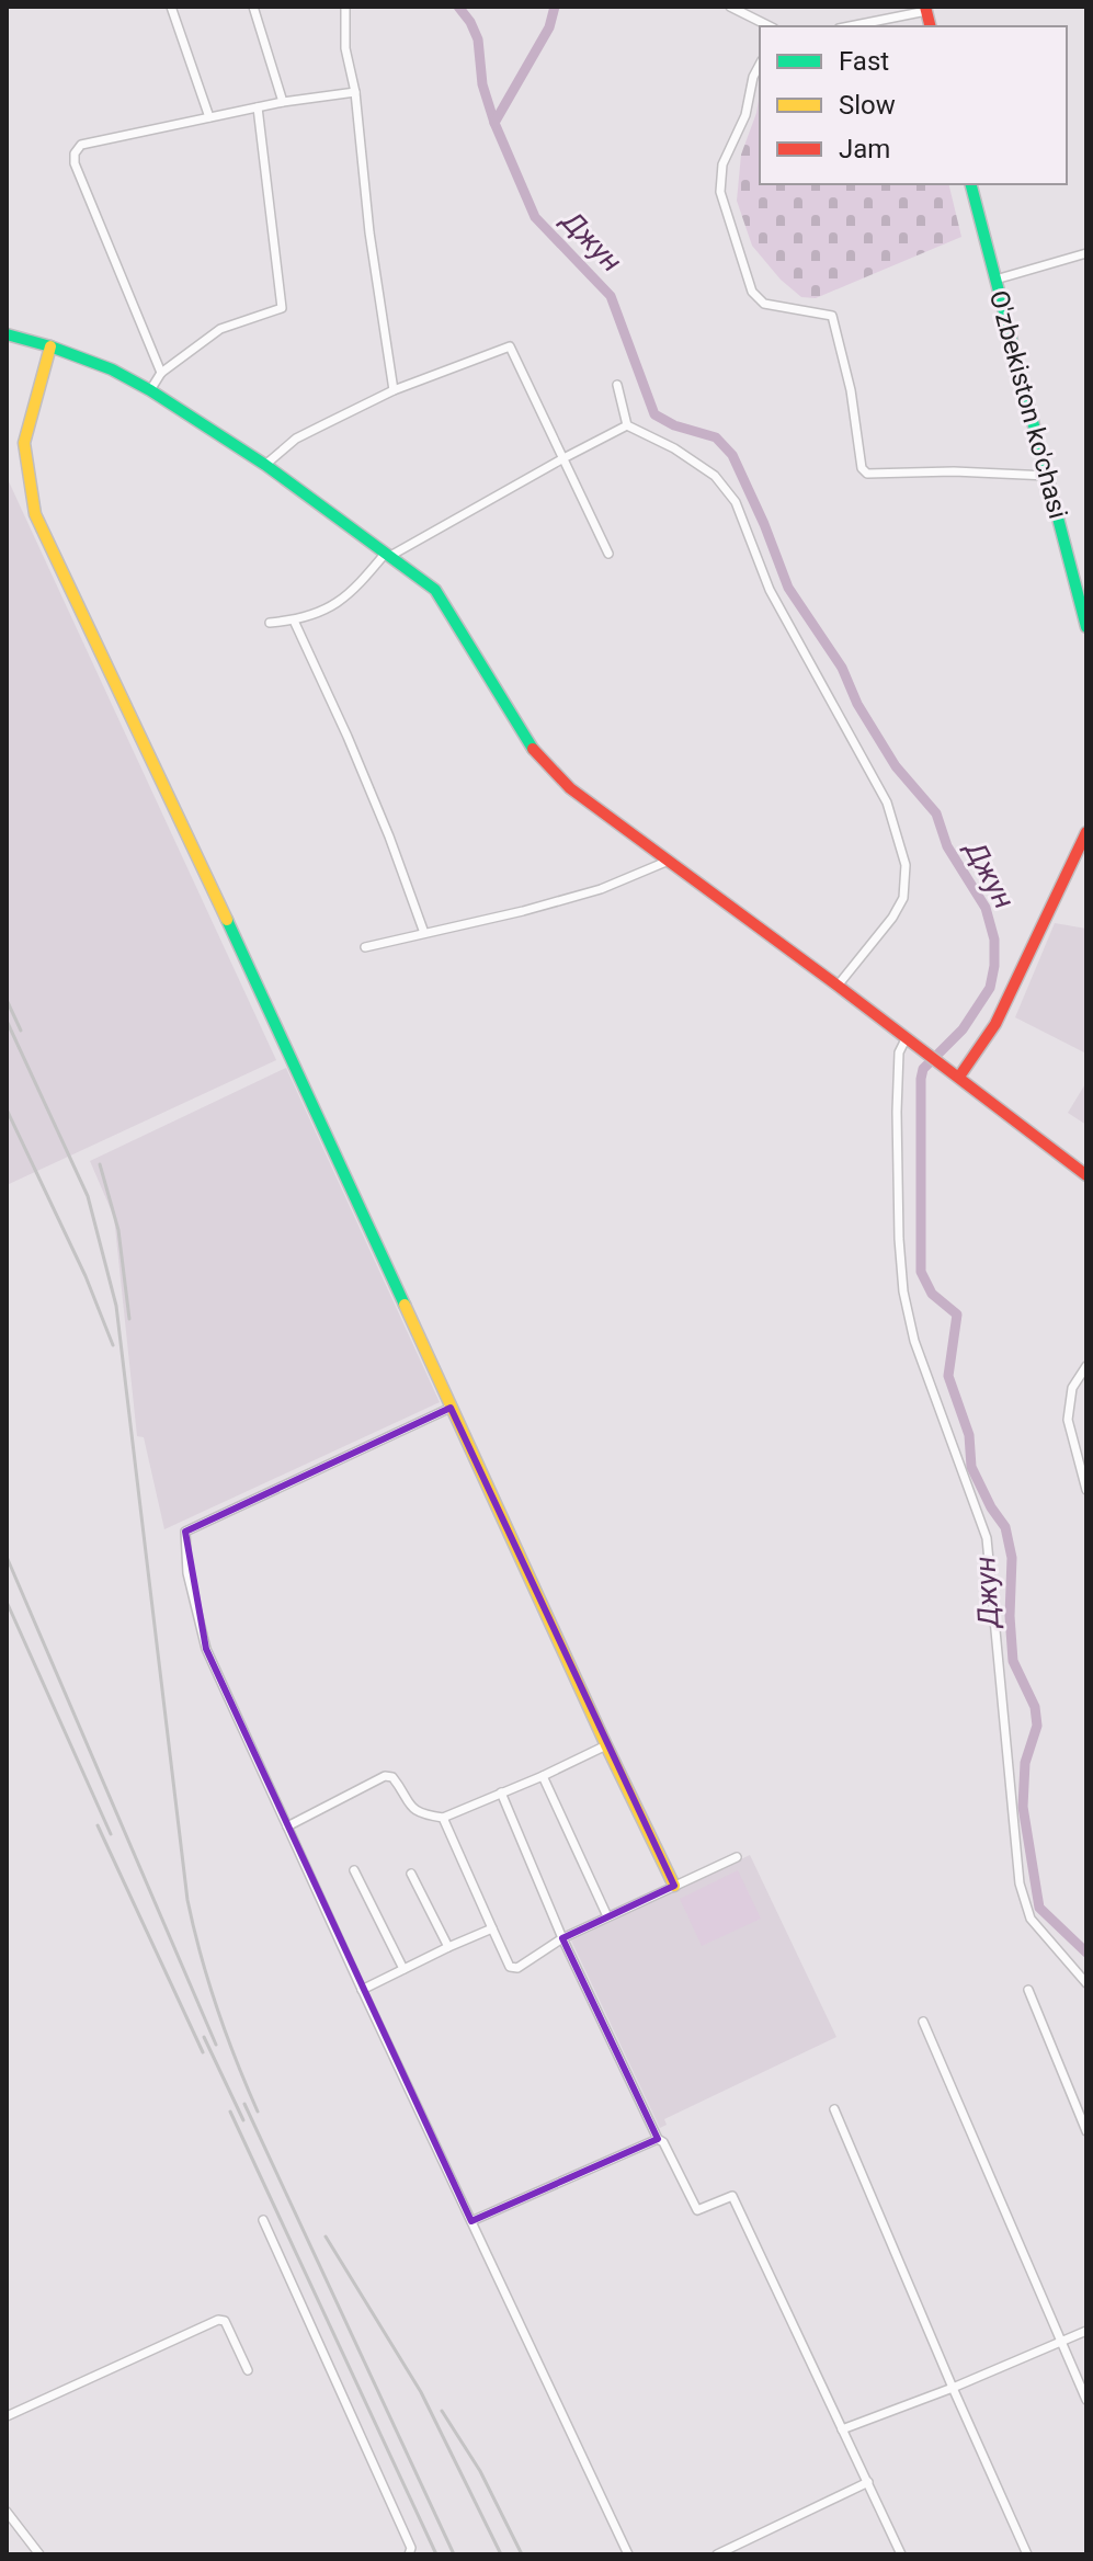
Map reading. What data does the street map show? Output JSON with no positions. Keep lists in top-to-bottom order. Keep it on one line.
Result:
{"streets":{"main road":["O'zbekiston ko'chasi"]},"water":["Джун"],"legend":["Fast","Slow","Jam"]}
